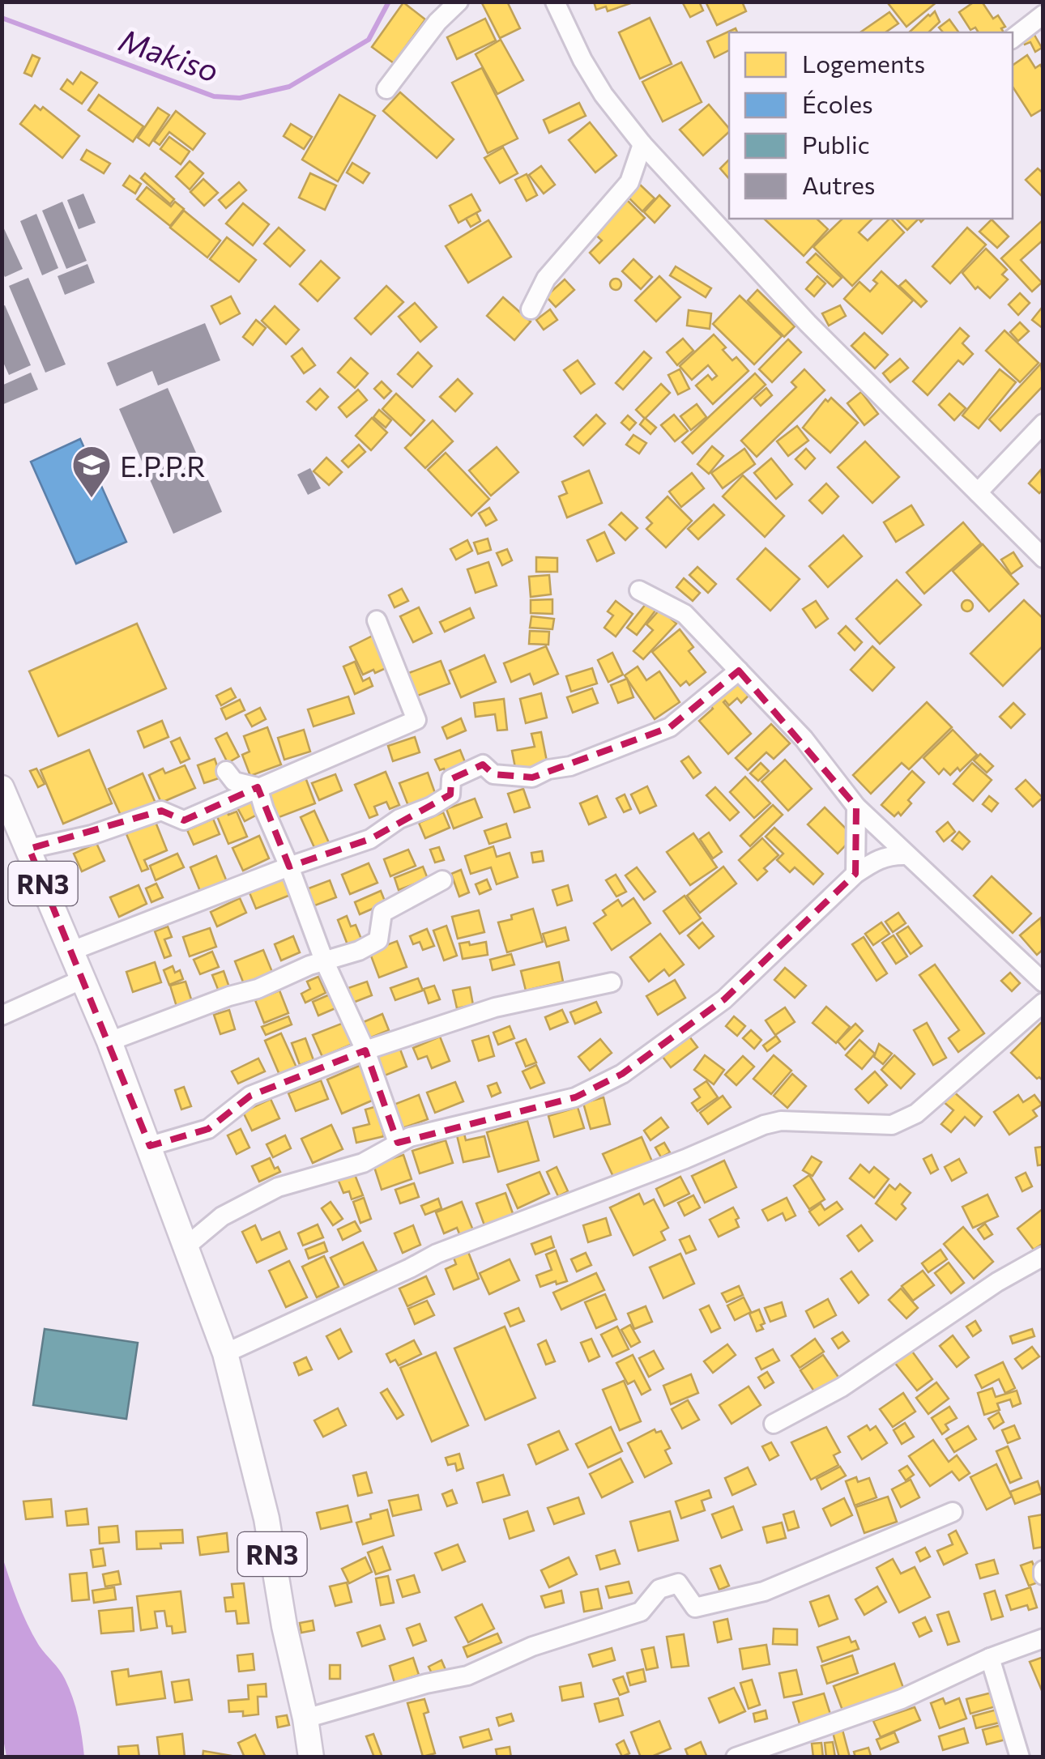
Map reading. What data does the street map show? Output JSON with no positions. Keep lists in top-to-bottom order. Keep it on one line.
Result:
{"streets":{"highway":["RN3"]},"water":["Makiso"],"places":{"school or university":["E.P.P.R"]},"legend":["Logements","Écoles","Public","Autres"]}
